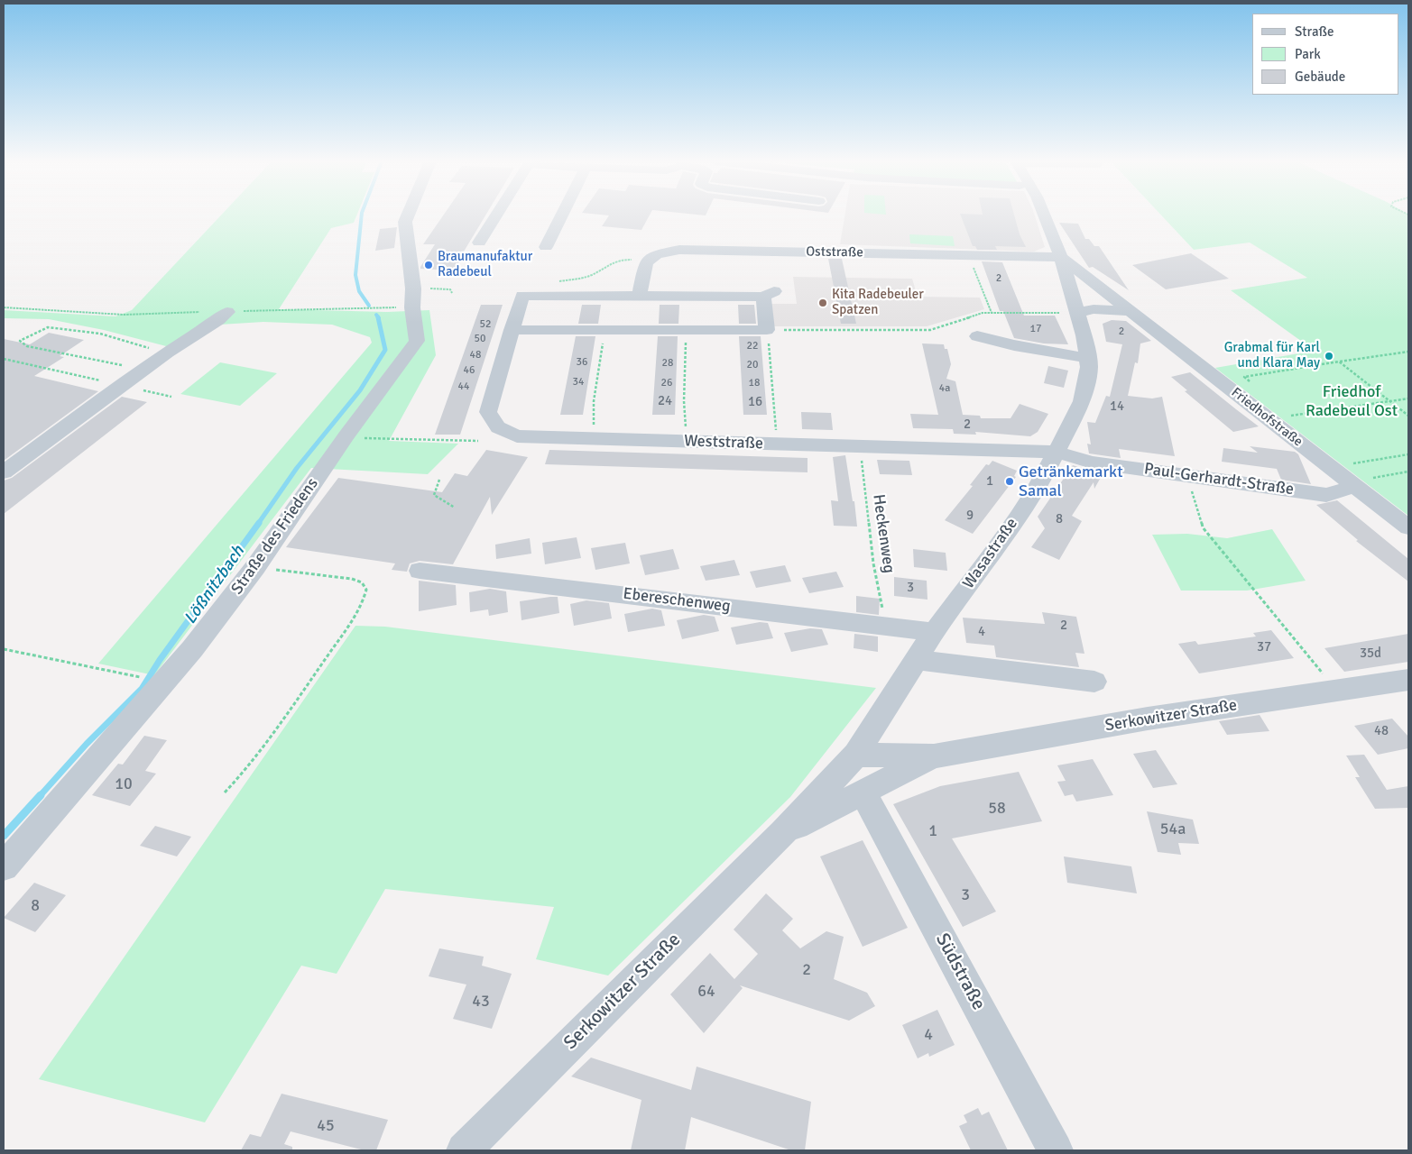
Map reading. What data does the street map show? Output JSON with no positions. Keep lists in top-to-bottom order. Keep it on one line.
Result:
{"streets":{"street":["Oststraße","Friedhofstraße","Weststraße","Paul-Gerhardt-Straße","Straße des Friedens","Wasastraße","Ebereschenweg","Serkowitzer Straße","Südstraße"],"path":["Heckenweg"]},"crossings":[["Oststraße","Friedhofstraße"],["Oststraße","Wasastraße"],["Friedhofstraße","Paul-Gerhardt-Straße"],["Friedhofstraße","Wasastraße"],["Weststraße","Paul-Gerhardt-Straße"],["Weststraße","Heckenweg"],["Weststraße","Wasastraße"],["Paul-Gerhardt-Straße","Wasastraße"],["Heckenweg","Ebereschenweg"],["Wasastraße","Ebereschenweg"],["Wasastraße","Serkowitzer Straße"],["Serkowitzer Straße","Südstraße"]],"water":["Lößnitzbach"],"parks":["Friedhof Radebeul Ost"],"places":["Braumanufaktur Radebeul","Kita Radebeuler Spatzen","Grabmal für Karl und Klara May","Getränkemarkt Samal"],"house_numbers":["2","52","17","2","50","22","48","36","28","20","46","34","26","18","44","4a","24","16","14","2","1","9","8","3","2","4","37","35d","48","10","58","54a","1","3","8","2","64","43","4","45"],"legend":["Straße","Park","Gebäude"]}
